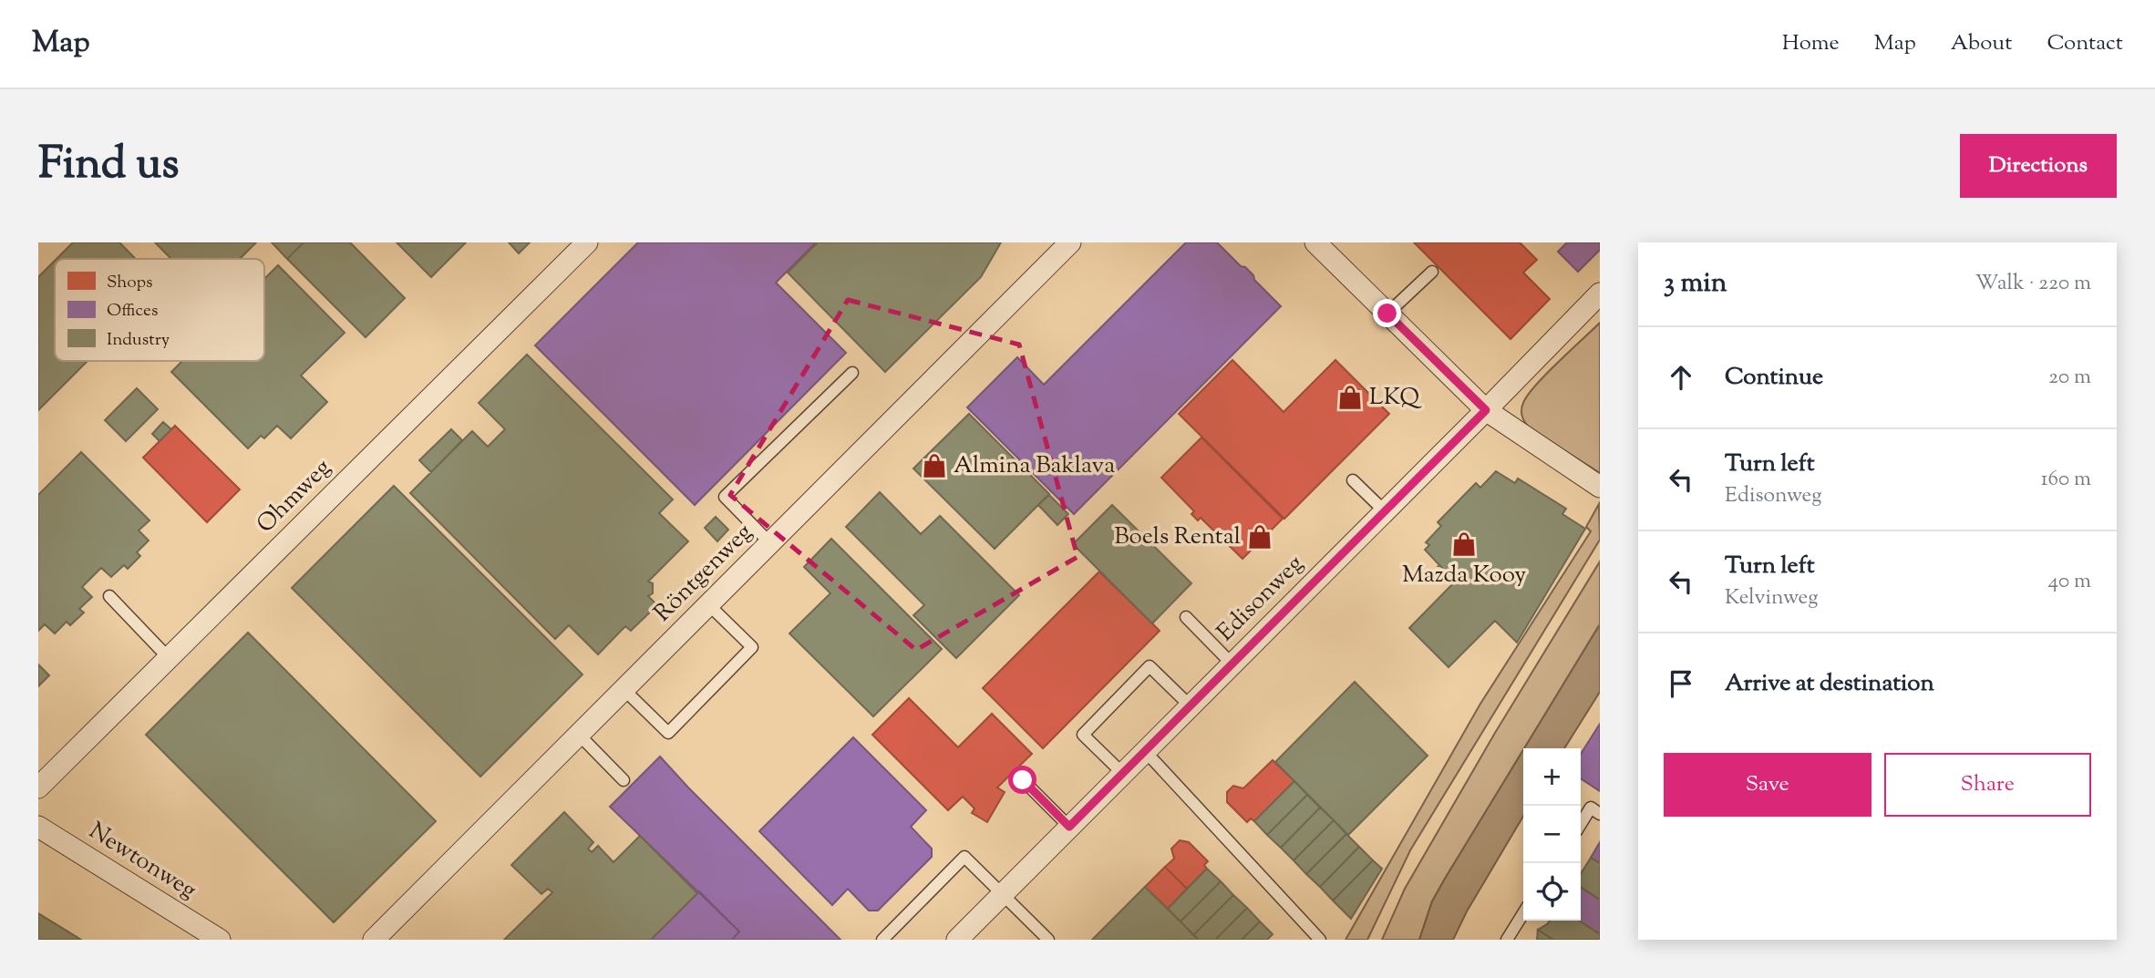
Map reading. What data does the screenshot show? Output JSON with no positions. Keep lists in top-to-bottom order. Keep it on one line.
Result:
{"streets":{"street":["Ohmweg","Röntgenweg","Edisonweg","Newtonweg"]},"places":{"shop":["LKQ","Almina Baklava","Boels Rental","Mazda Kooy"]},"legend":["Shops","Offices","Industry"],"page":{"header":"Map","nav":["Home","Map","About","Contact"],"title":"Find us","buttons":["Directions",["Save","Share"]],"heading":["3 min","Walk · 220 m"],"list":[["Continue","20 m"],["Turn left","Edisonweg","160 m"],["Turn left","Kelvinweg","40 m"],"Arrive at destination"],"map_buttons":["+","−"]}}
